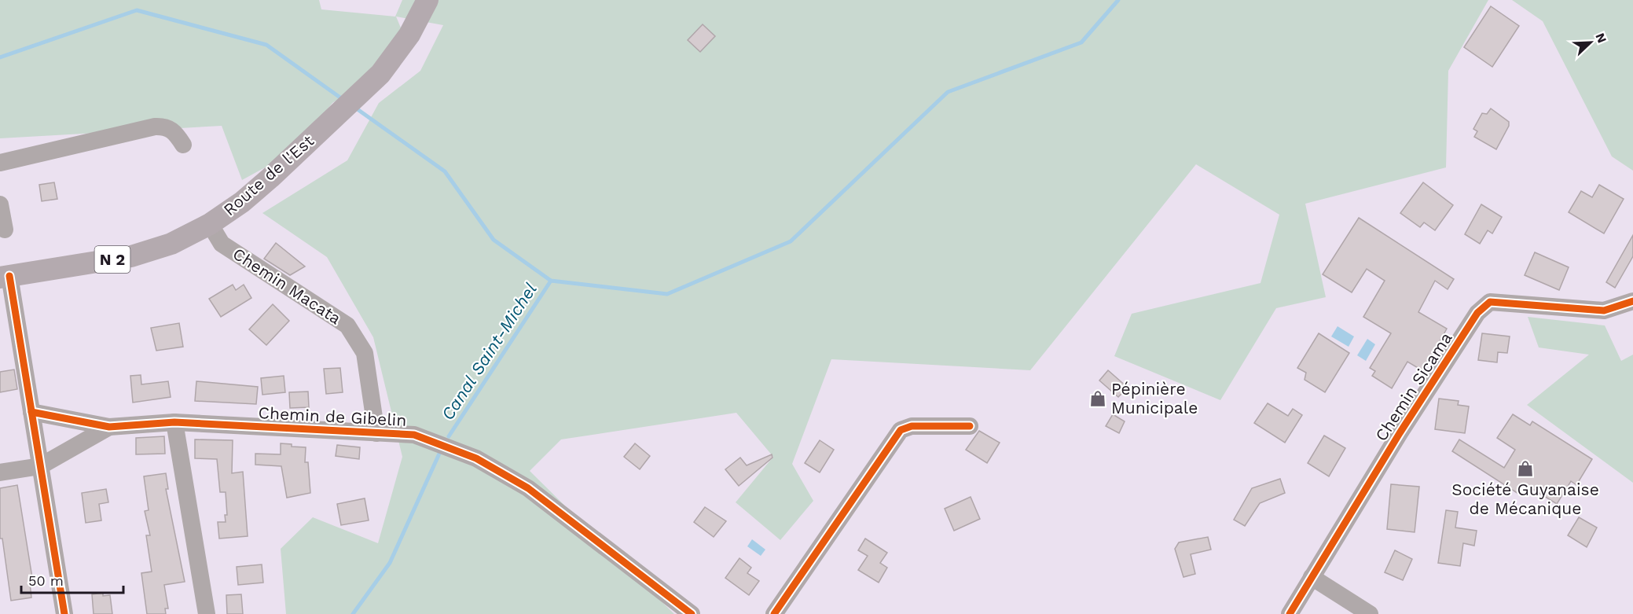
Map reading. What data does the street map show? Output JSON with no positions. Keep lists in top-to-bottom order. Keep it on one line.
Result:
{"streets":{"main road":["Route de l'Est","N 2"],"street":["Chemin Macata","Chemin Sicama","Chemin de Gibelin"]},"crossings":[["Route de l'Est","Chemin Macata"],["Chemin Macata","Chemin de Gibelin"]],"water":["Canal Saint-Michel"],"places":{"shop":["Pépinière Municipale","Société Guyanaise de Mécanique"]},"scale_bar":"50 m","north":"top right"}
